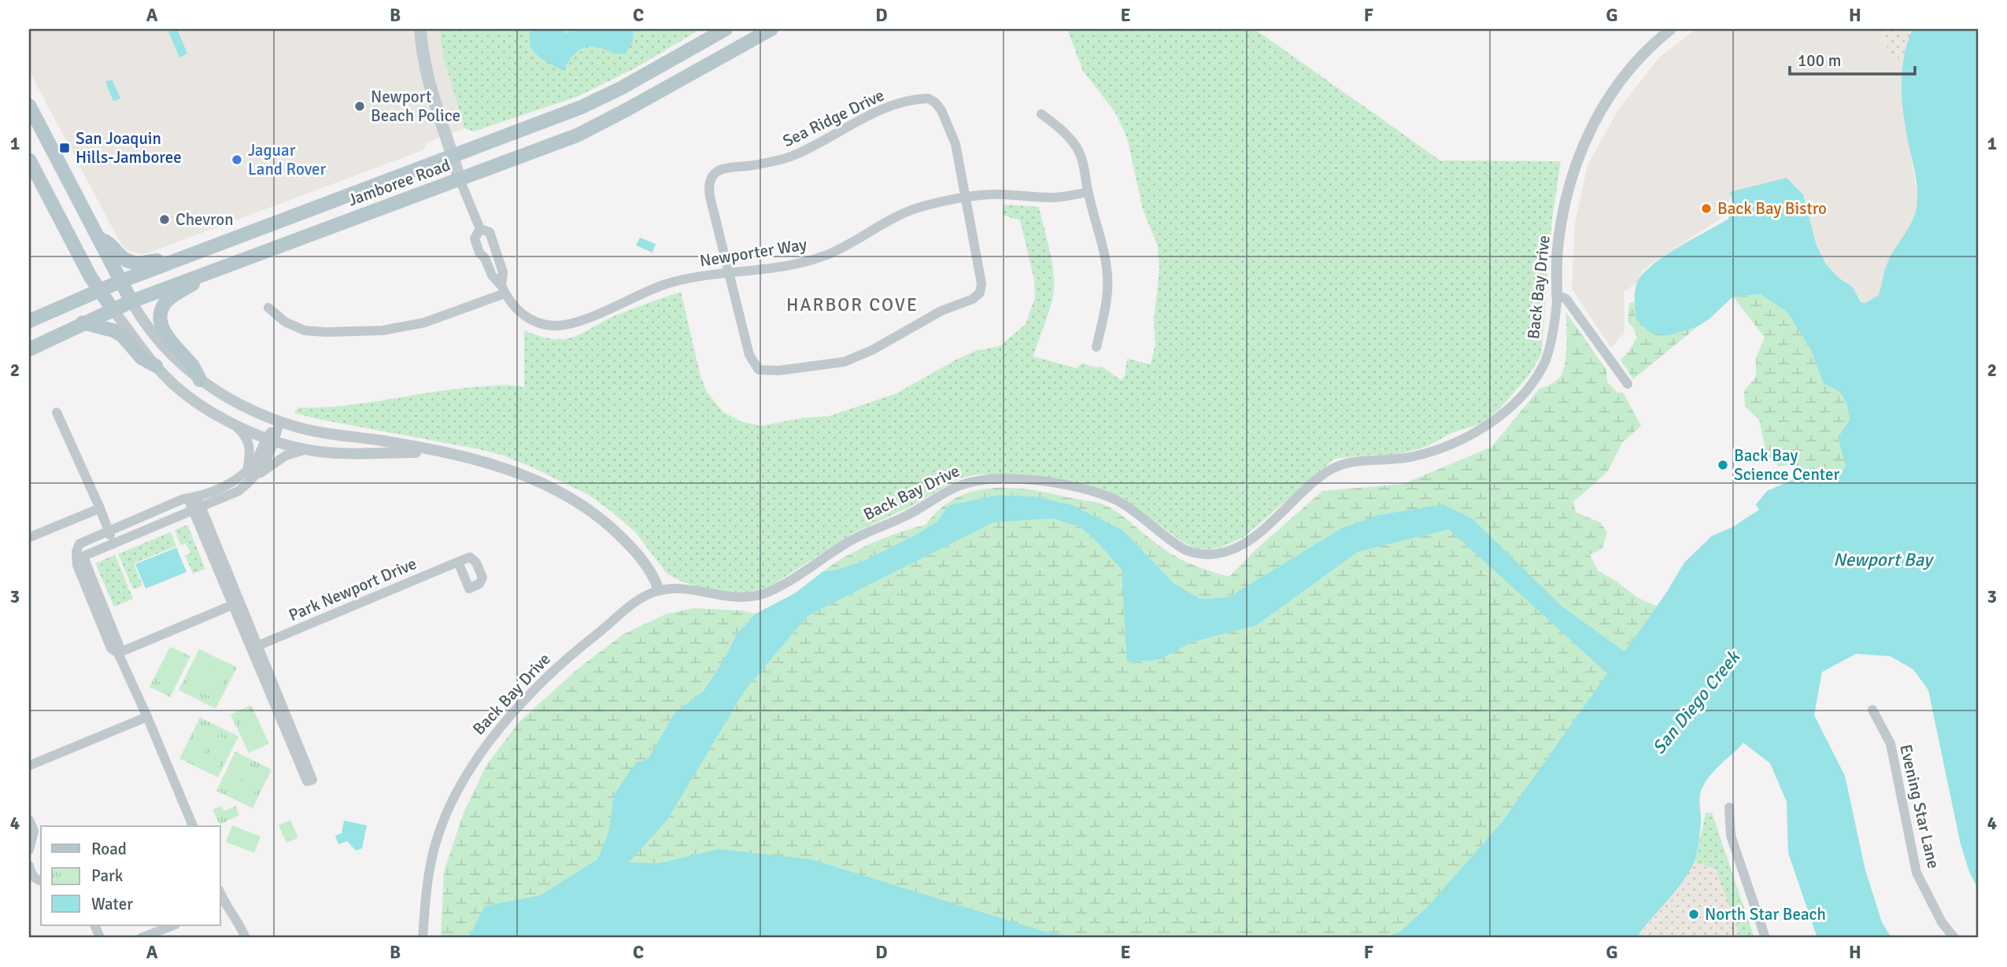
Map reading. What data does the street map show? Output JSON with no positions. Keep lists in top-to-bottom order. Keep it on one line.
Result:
{"streets":{"main road":["Jamboree Road"],"street":["Sea Ridge Drive","Newporter Way","Back Bay Drive","Park Newport Drive","Evening Star Lane"]},"crossings":[["Sea Ridge Drive","Newporter Way"],["Jamboree Road","Newporter Way"]],"districts":["HARBOR COVE"],"water":["Newport Bay","San Diego Creek"],"places":{"other":["Newport Beach Police","Jaguar Land Rover","Back Bay Bistro","Chevron","Back Bay Science Center","North Star Beach"],"transit":["San Joaquin Hills-Jamboree"]},"legend":["Road","Park","Water"],"scale_bar":"100 m","grid":{"columns":["A","B","C","D","E","F","G","H"],"rows":["1","2","3","4"]}}
